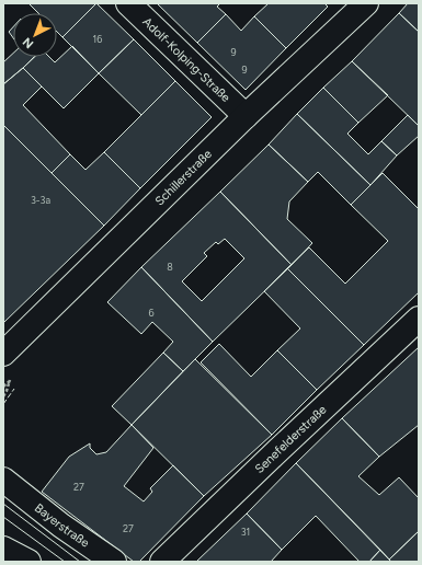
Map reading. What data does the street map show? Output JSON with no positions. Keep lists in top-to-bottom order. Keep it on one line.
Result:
{"streets":{"street":["Adolf-Kolping-Straße","Schillerstraße","Senefelderstraße","Bayerstraße"]},"crossings":[["Adolf-Kolping-Straße","Schillerstraße"]],"house_numbers":["16","9","9","3-3a","8","6","27","27","31"],"north":"bottom left"}
